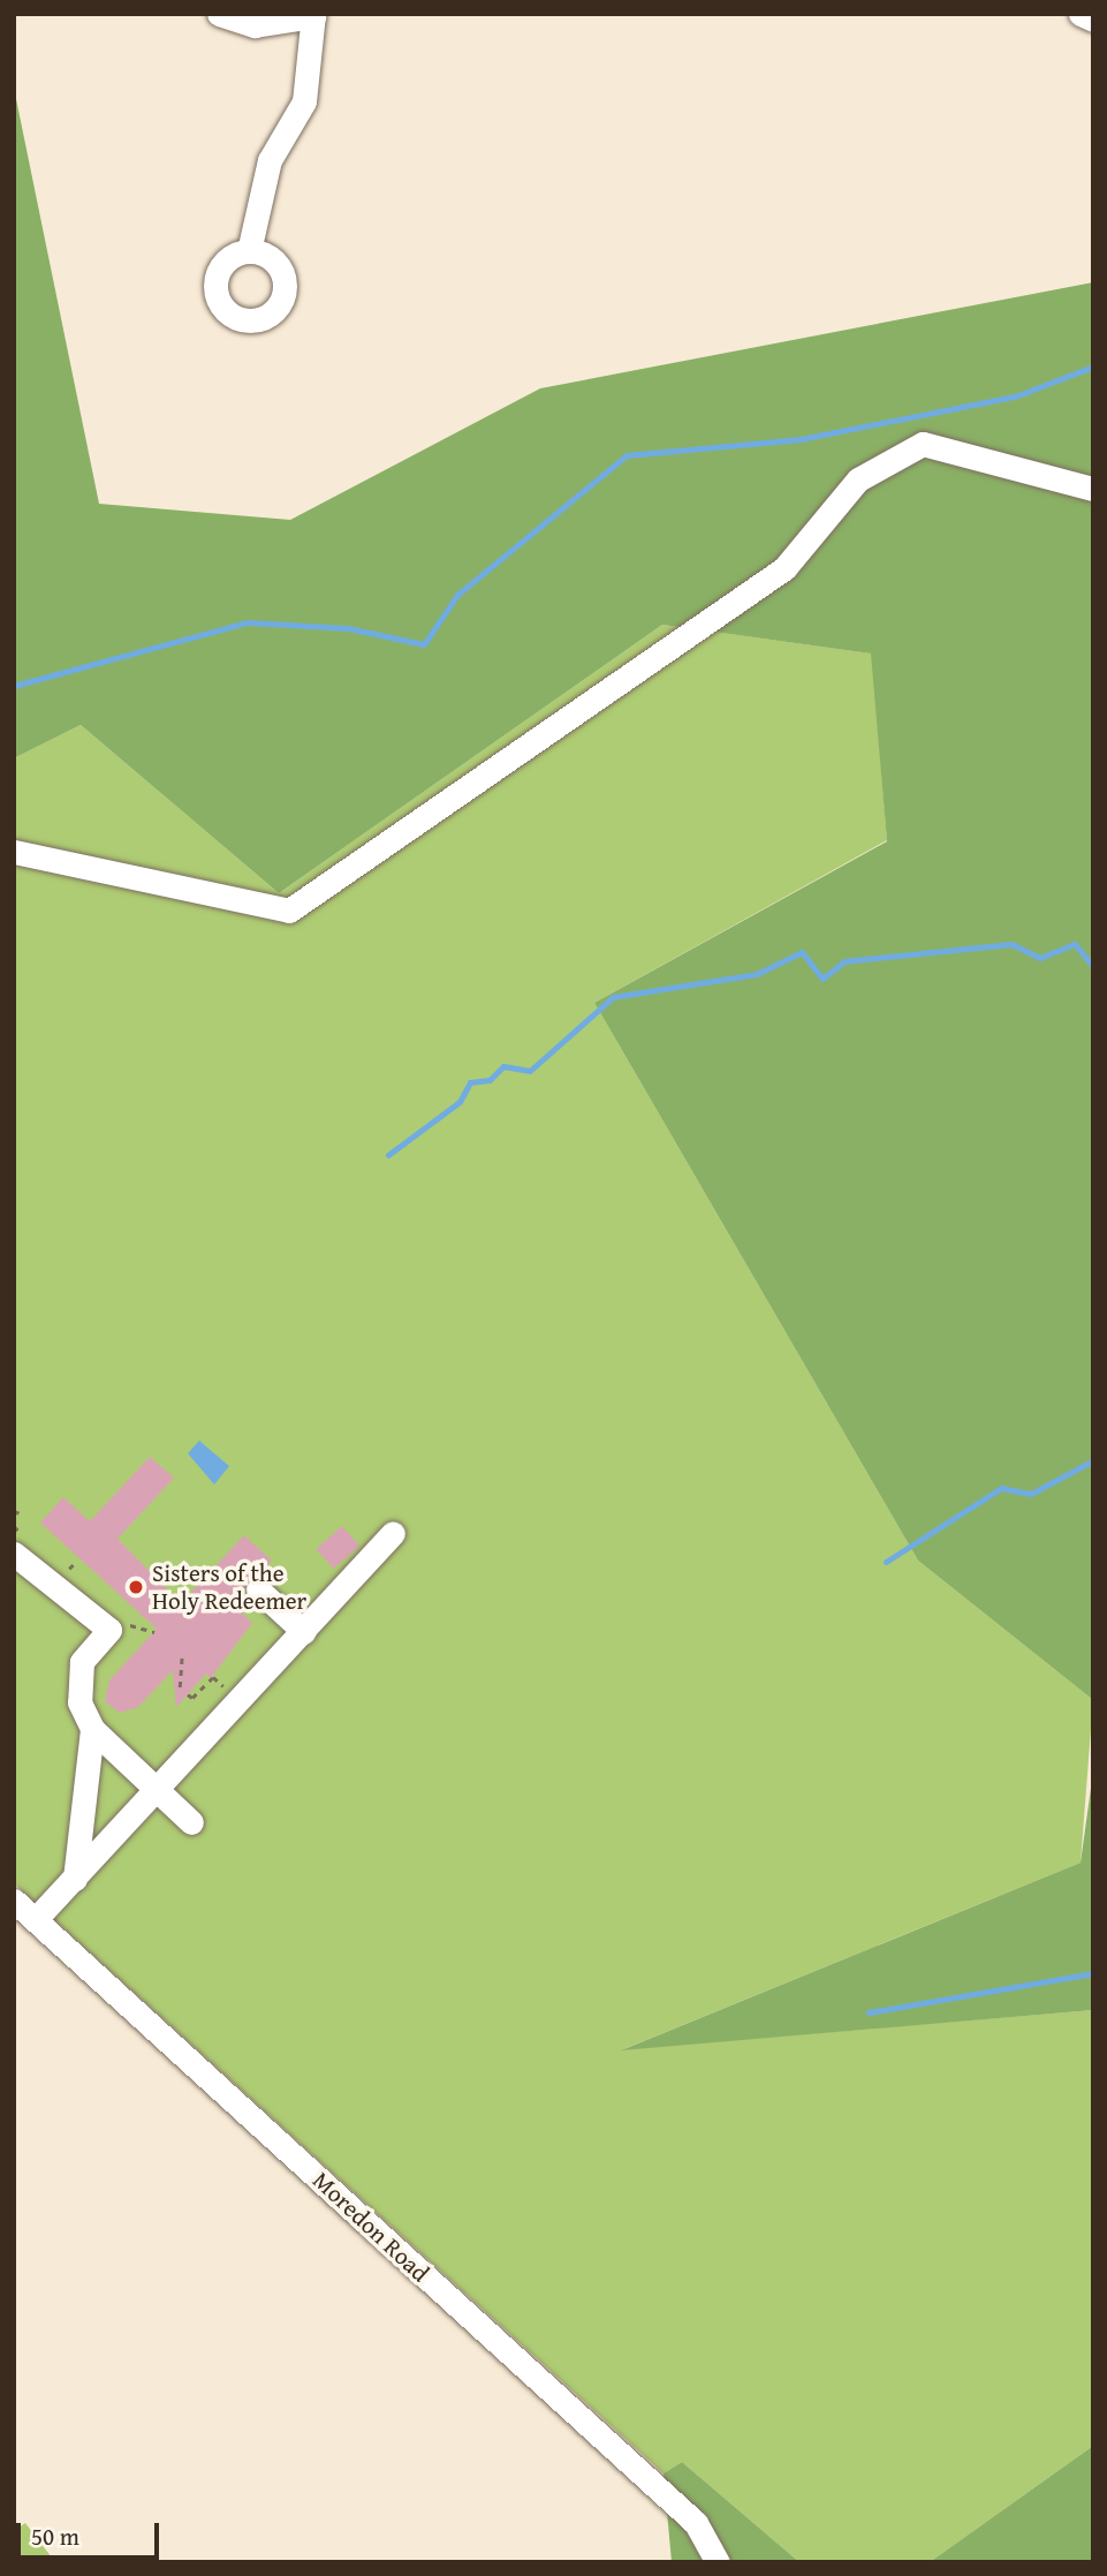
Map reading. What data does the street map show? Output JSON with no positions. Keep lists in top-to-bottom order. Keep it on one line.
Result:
{"streets":{"street":["Moredon Road"]},"places":["Sisters of the Holy Redeemer"],"scale_bar":"50 m"}
